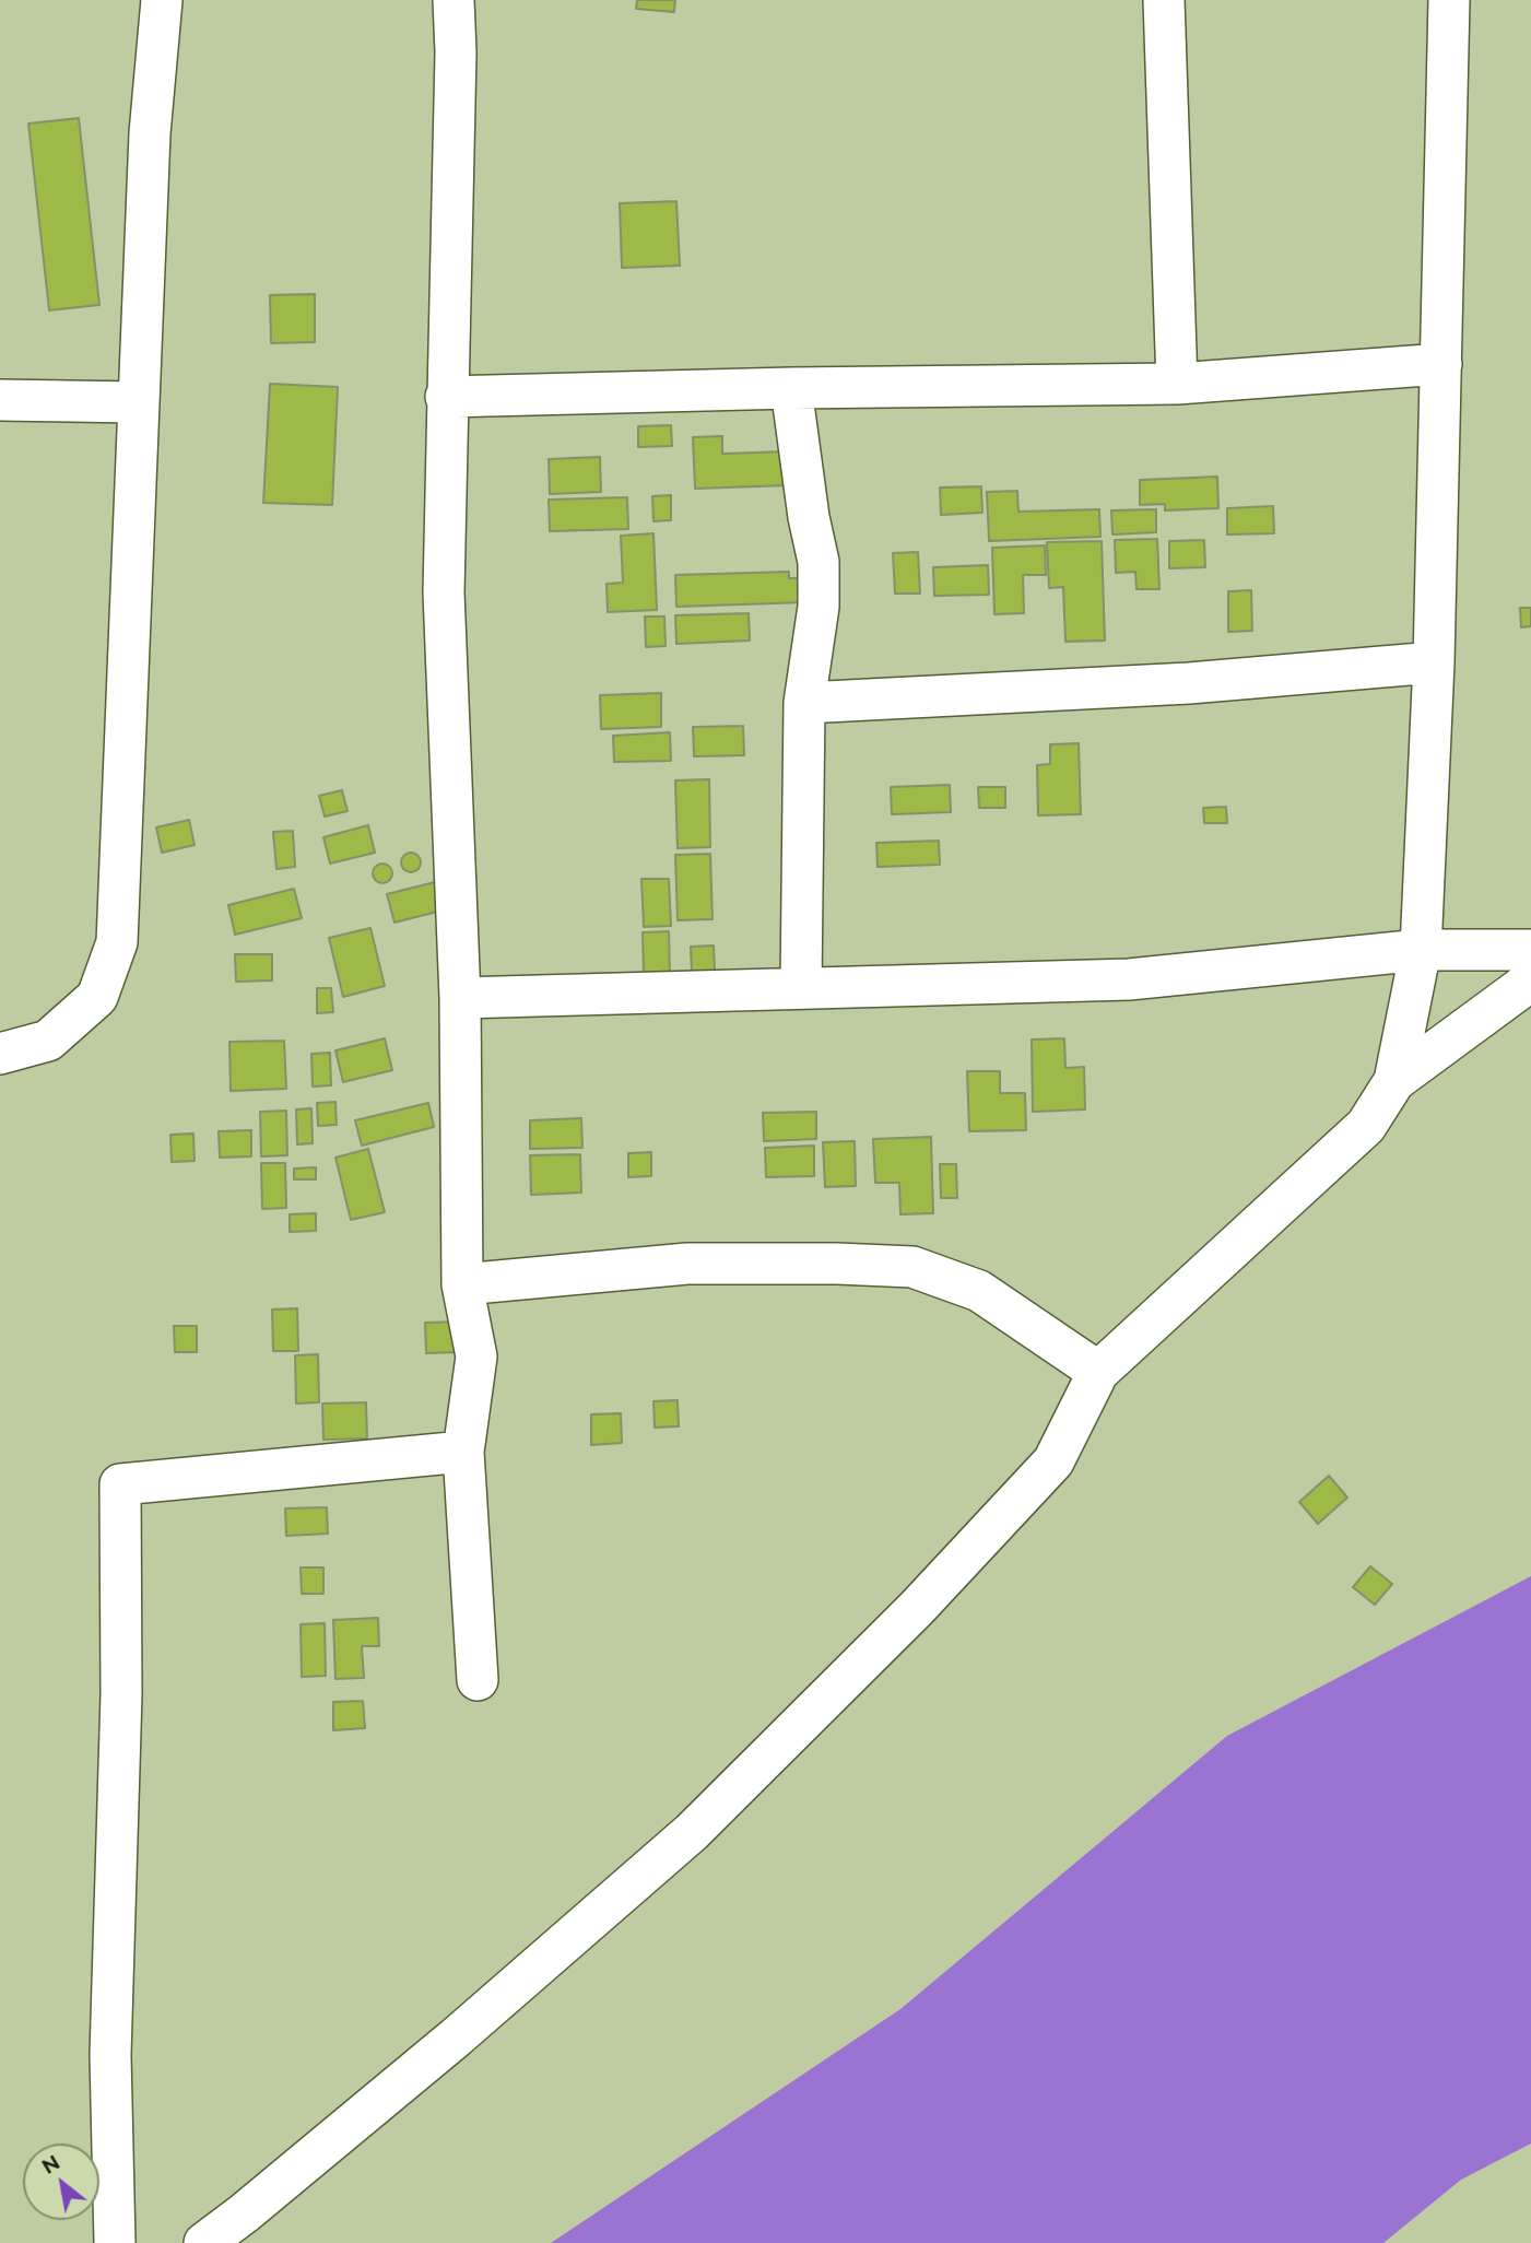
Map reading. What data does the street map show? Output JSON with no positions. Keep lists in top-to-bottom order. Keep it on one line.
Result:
{"north":"top left"}
